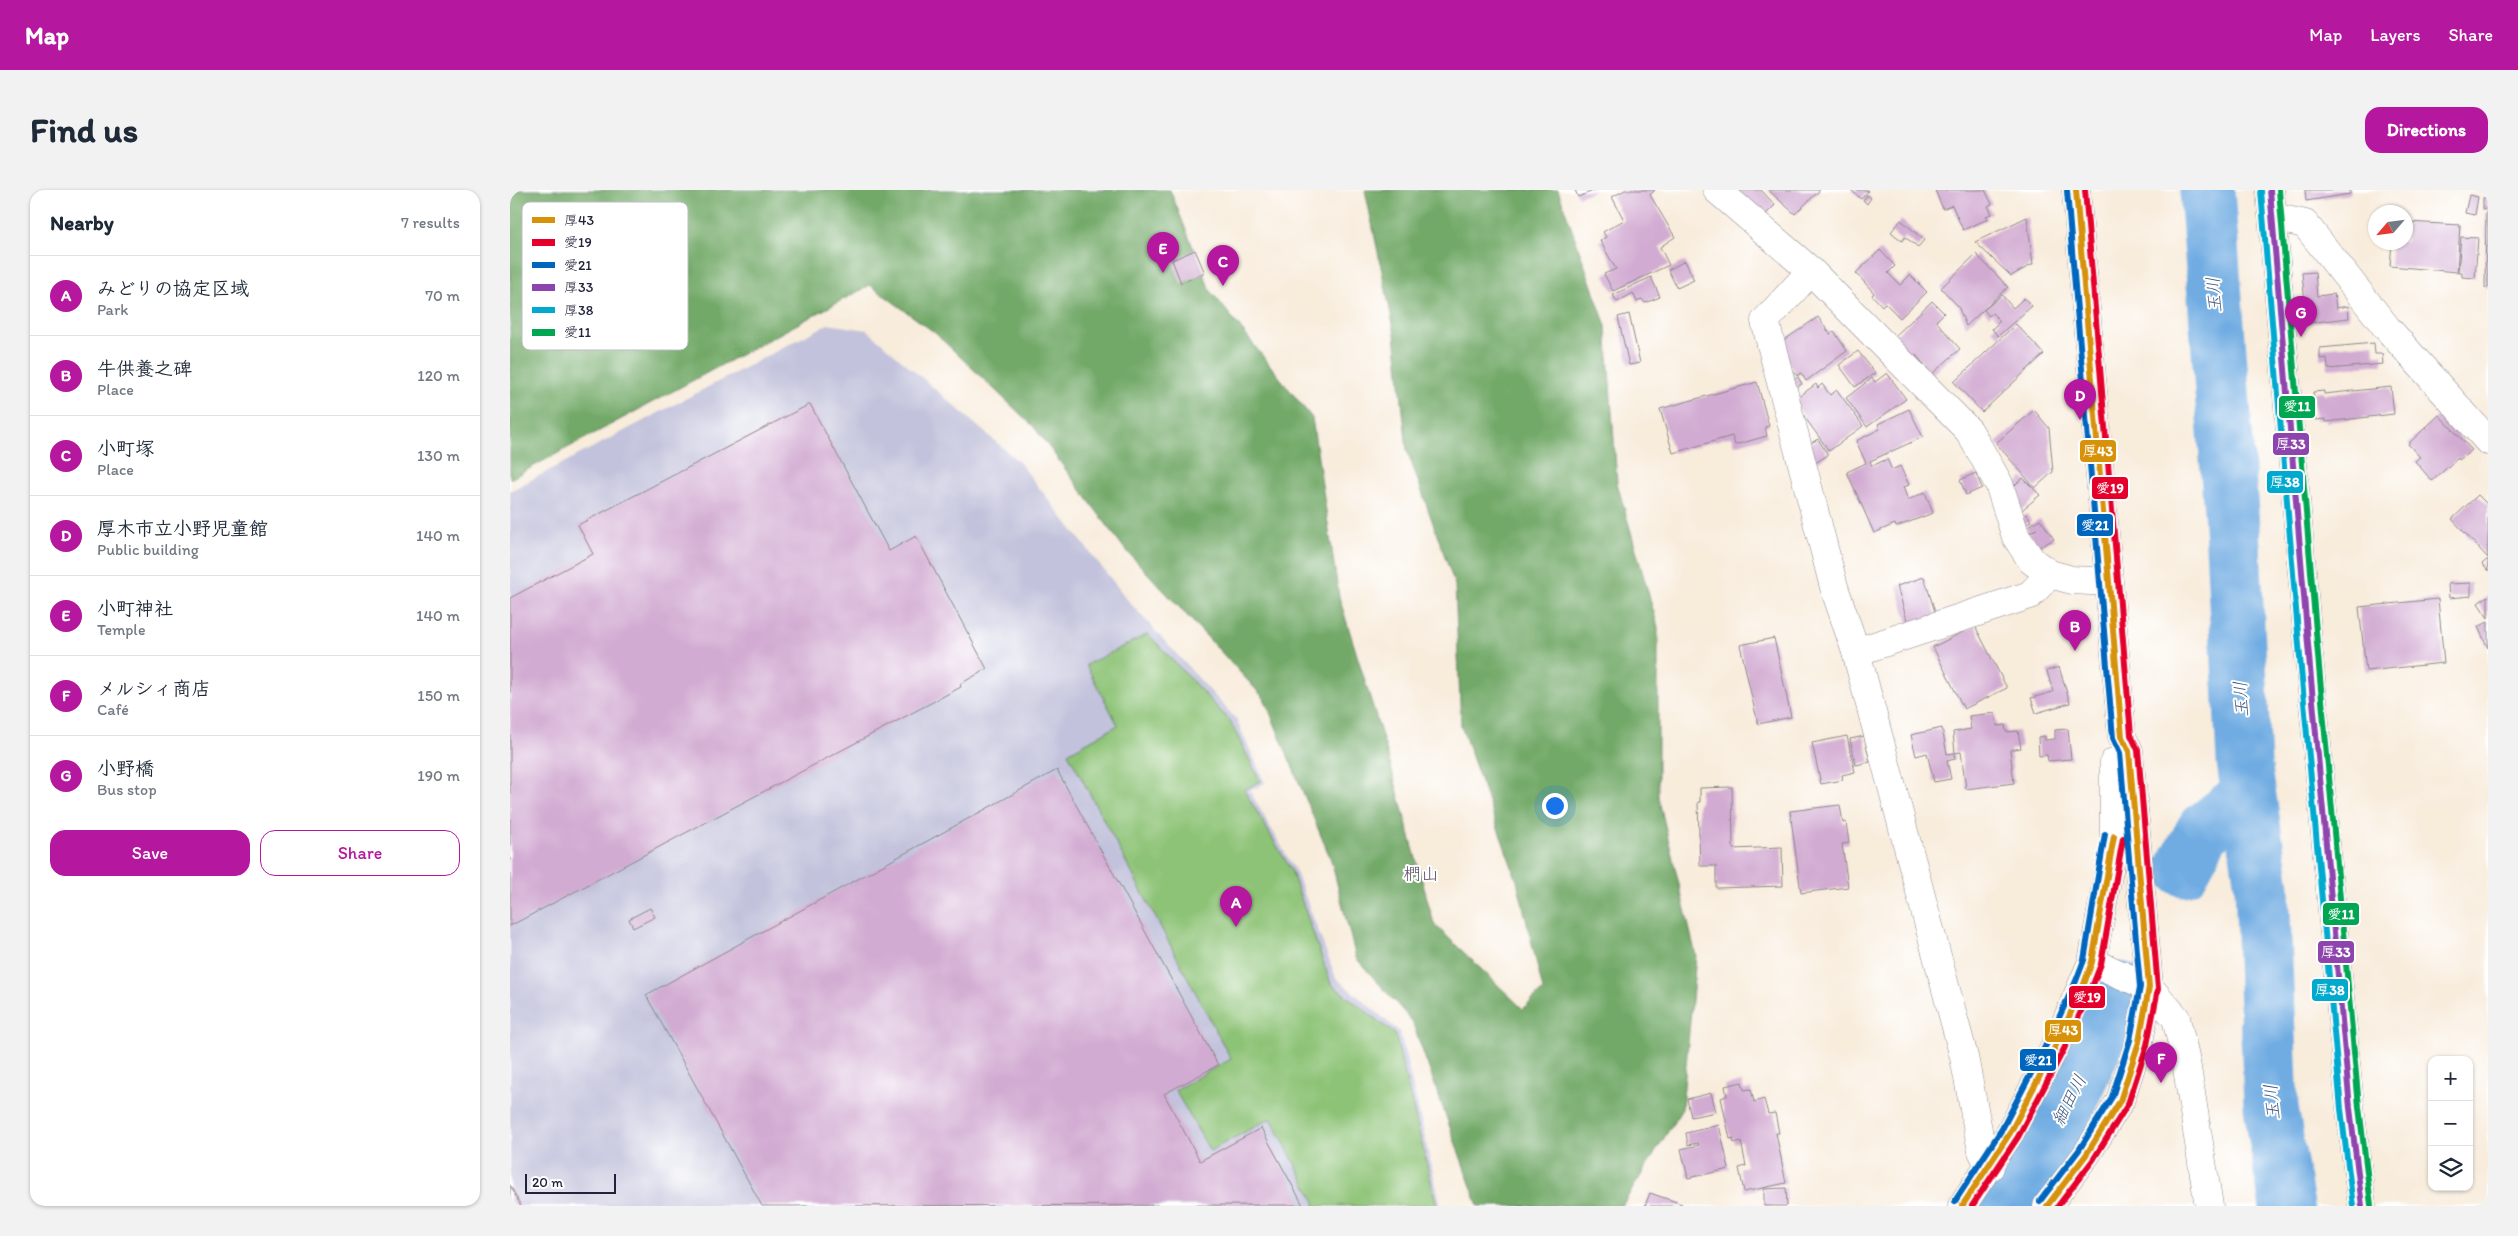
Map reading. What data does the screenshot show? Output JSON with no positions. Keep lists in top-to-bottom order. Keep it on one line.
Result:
{"districts":["椚山"],"water":["玉川","細田川"],"lines":["transit line 厚43","transit line 愛19","transit line 厚33","transit line 愛11","transit line 愛21","transit line 厚38"],"legend":["厚43","愛19","愛21","厚33","厚38","愛11"],"scale_bar":"20 m","north":"bottom left","page":{"header":"Map","nav":["Map","Layers","Share"],"buttons":["Directions",["Save","Share"]],"title":"Find us","heading":["Nearby","7 results"],"pins":["E","C","G","D","B","A","F"],"list":[{"mark":"A","name":"みどりの協定区域","note":"Park","value":"70 m"},{"mark":"B","name":"牛供養之碑","note":"Place","value":"120 m"},{"mark":"C","name":"小町塚","note":"Place","value":"130 m"},{"mark":"D","name":"厚木市立小野児童館","note":"Public building","value":"140 m"},{"mark":"E","name":"小町神社","note":"Temple","value":"140 m"},{"mark":"F","name":"メルシィ商店","note":"Café","value":"150 m"},{"mark":"G","name":"小野橋","note":"Bus stop","value":"190 m"}],"map_buttons":["+","−"],"scale":"20 m"}}
